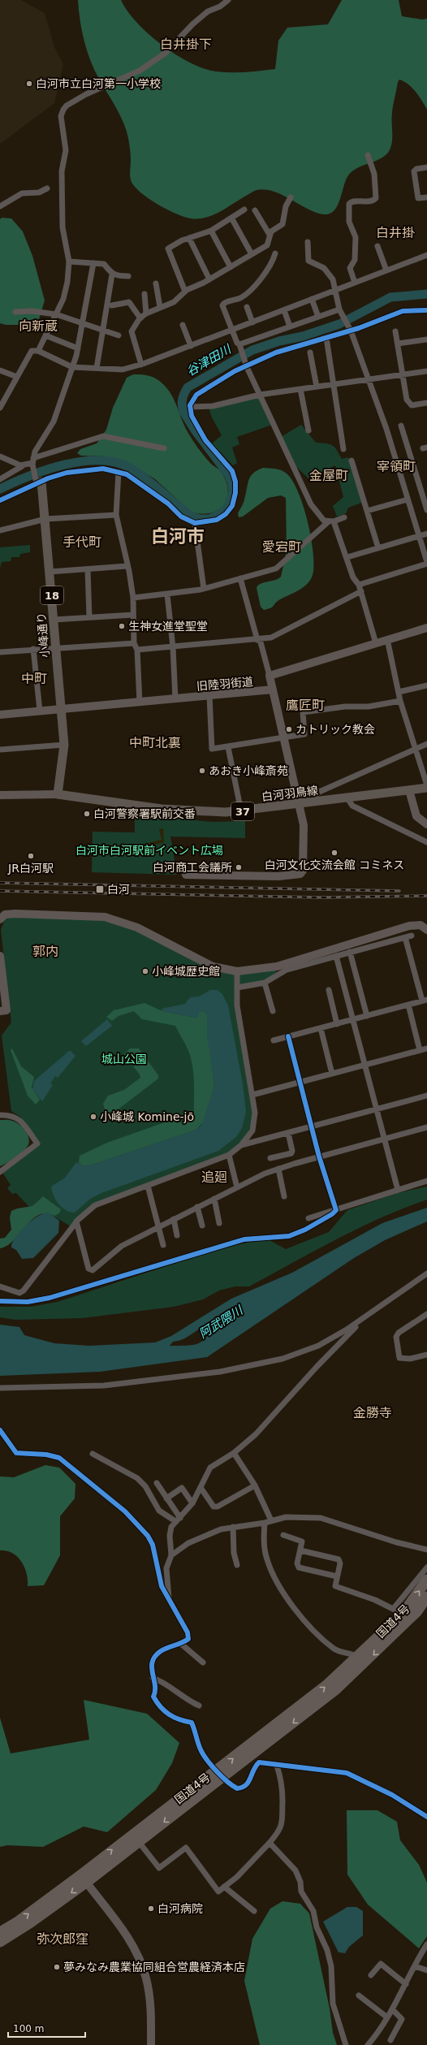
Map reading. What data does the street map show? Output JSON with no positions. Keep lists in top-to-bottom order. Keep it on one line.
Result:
{"streets":{"highway":["国道4号"],"main road":["18","小峰通り","白河羽鳥線","37"],"street":["旧陸羽街道"]},"crossings":[["18","小峰通り"],["18","旧陸羽街道"],["18","白河羽鳥線"],["小峰通り","旧陸羽街道"]],"districts":["白井掛下","白井掛","向新蔵","宰領町","金屋町","白河市","手代町","愛宕町","中町","鷹匠町","中町北裏","郭内","追廻","金勝寺","弥次郎窪"],"water":["谷津田川","阿武隈川"],"parks":["白河市白河駅前イベント広場","城山公園"],"places":{"other":["白河市立白河第一小学校","生神女進堂聖堂","カトリック教会","あおき小峰斎苑","白河警察署駅前交番","白河文化交流会館 コミネス","JR白河駅","白河商工会議所","小峰城歴史館","小峰城 Komine-jō","白河病院","夢みなみ農業協同組合営農経済本店"],"transit":["白河"]},"scale_bar":"100 m"}
